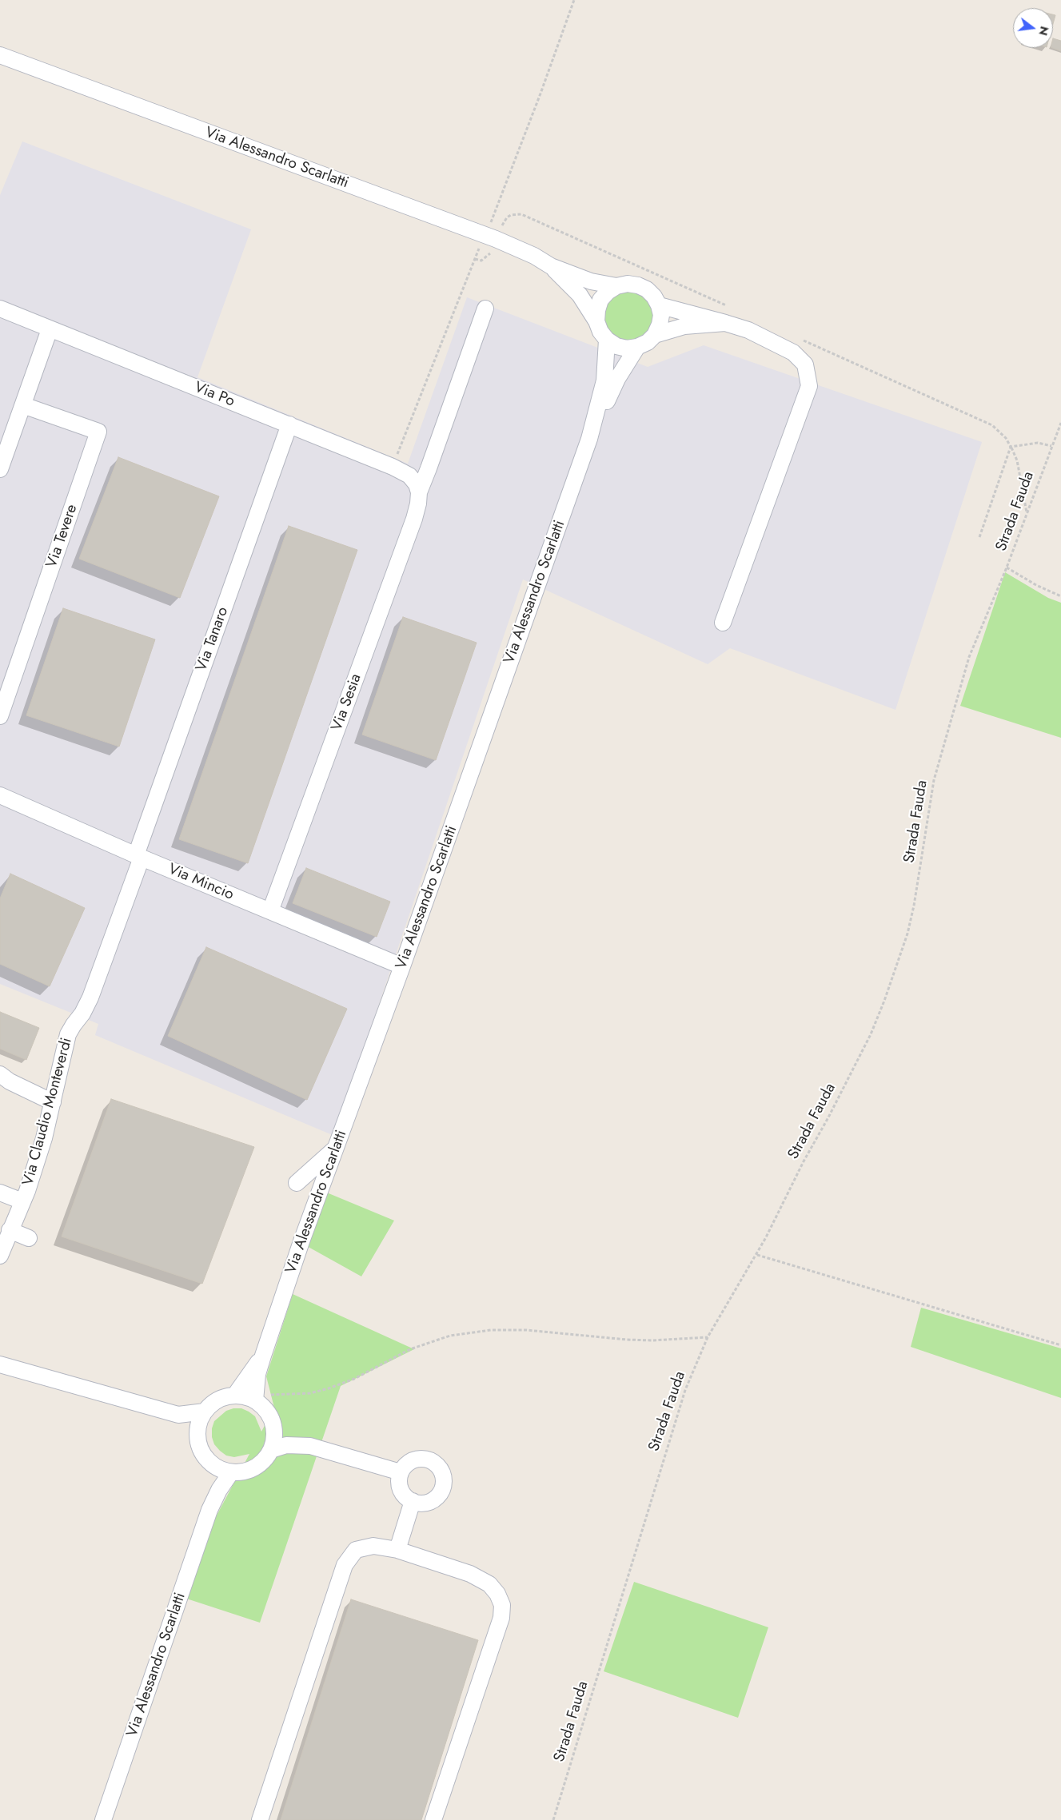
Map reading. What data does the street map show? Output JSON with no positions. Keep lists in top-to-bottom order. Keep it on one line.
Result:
{"streets":{"street":["Via Alessandro Scarlatti","Via Po","Via Tevere","Via Tanaro","Via Sesia","Via Mincio","Via Claudio Monteverdi"],"path":["Strada Fauda"]},"crossings":[["Via Alessandro Scarlatti","Via Mincio"],["Via Po","Via Tanaro"],["Via Po","Via Sesia"],["Via Tanaro","Via Mincio"],["Via Tanaro","Via Claudio Monteverdi"],["Via Sesia","Via Mincio"],["Via Mincio","Via Claudio Monteverdi"]],"north":"right"}
